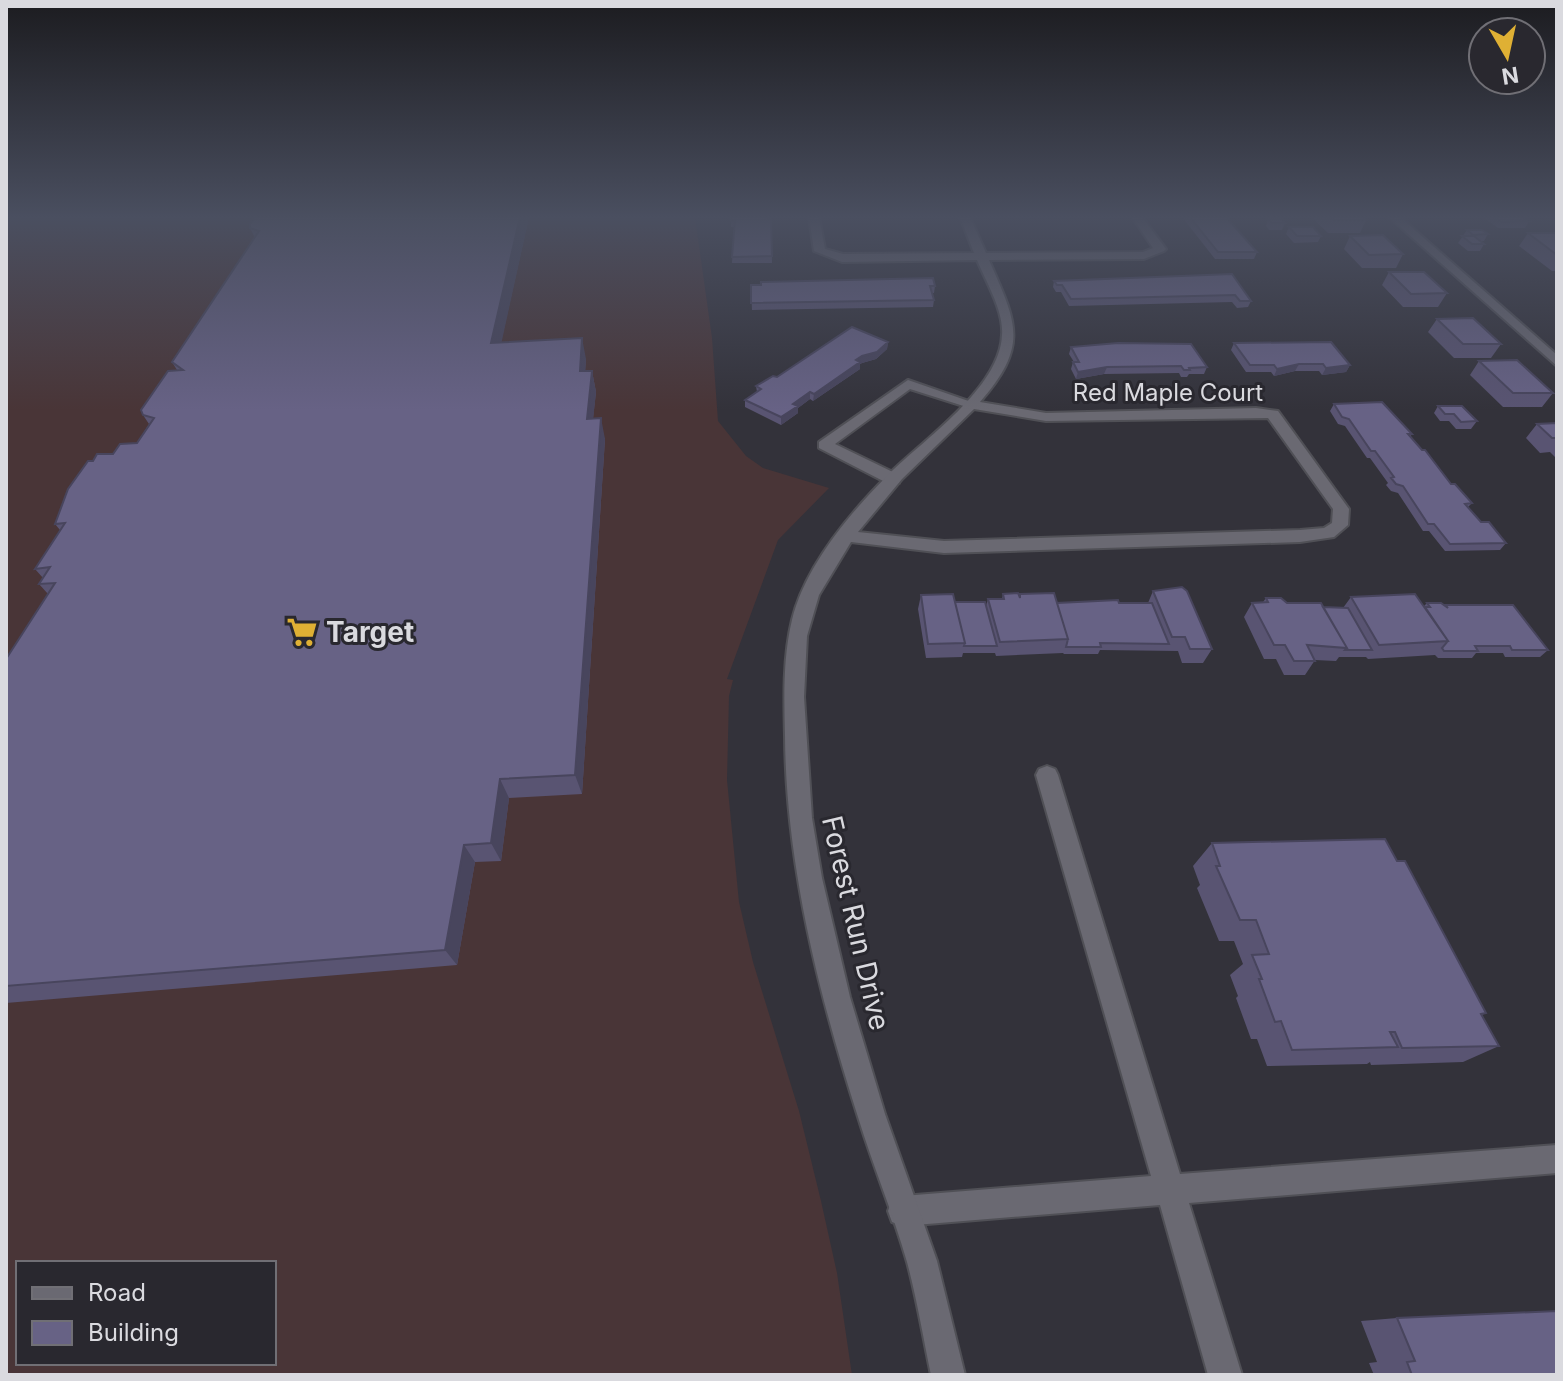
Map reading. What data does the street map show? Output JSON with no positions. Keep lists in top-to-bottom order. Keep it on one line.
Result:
{"streets":{"street":["Red Maple Court","Forest Run Drive"]},"crossings":[["Red Maple Court","Forest Run Drive"]],"places":{"supermarket":["Target"]},"legend":["Road","Building"],"north":"bottom"}
